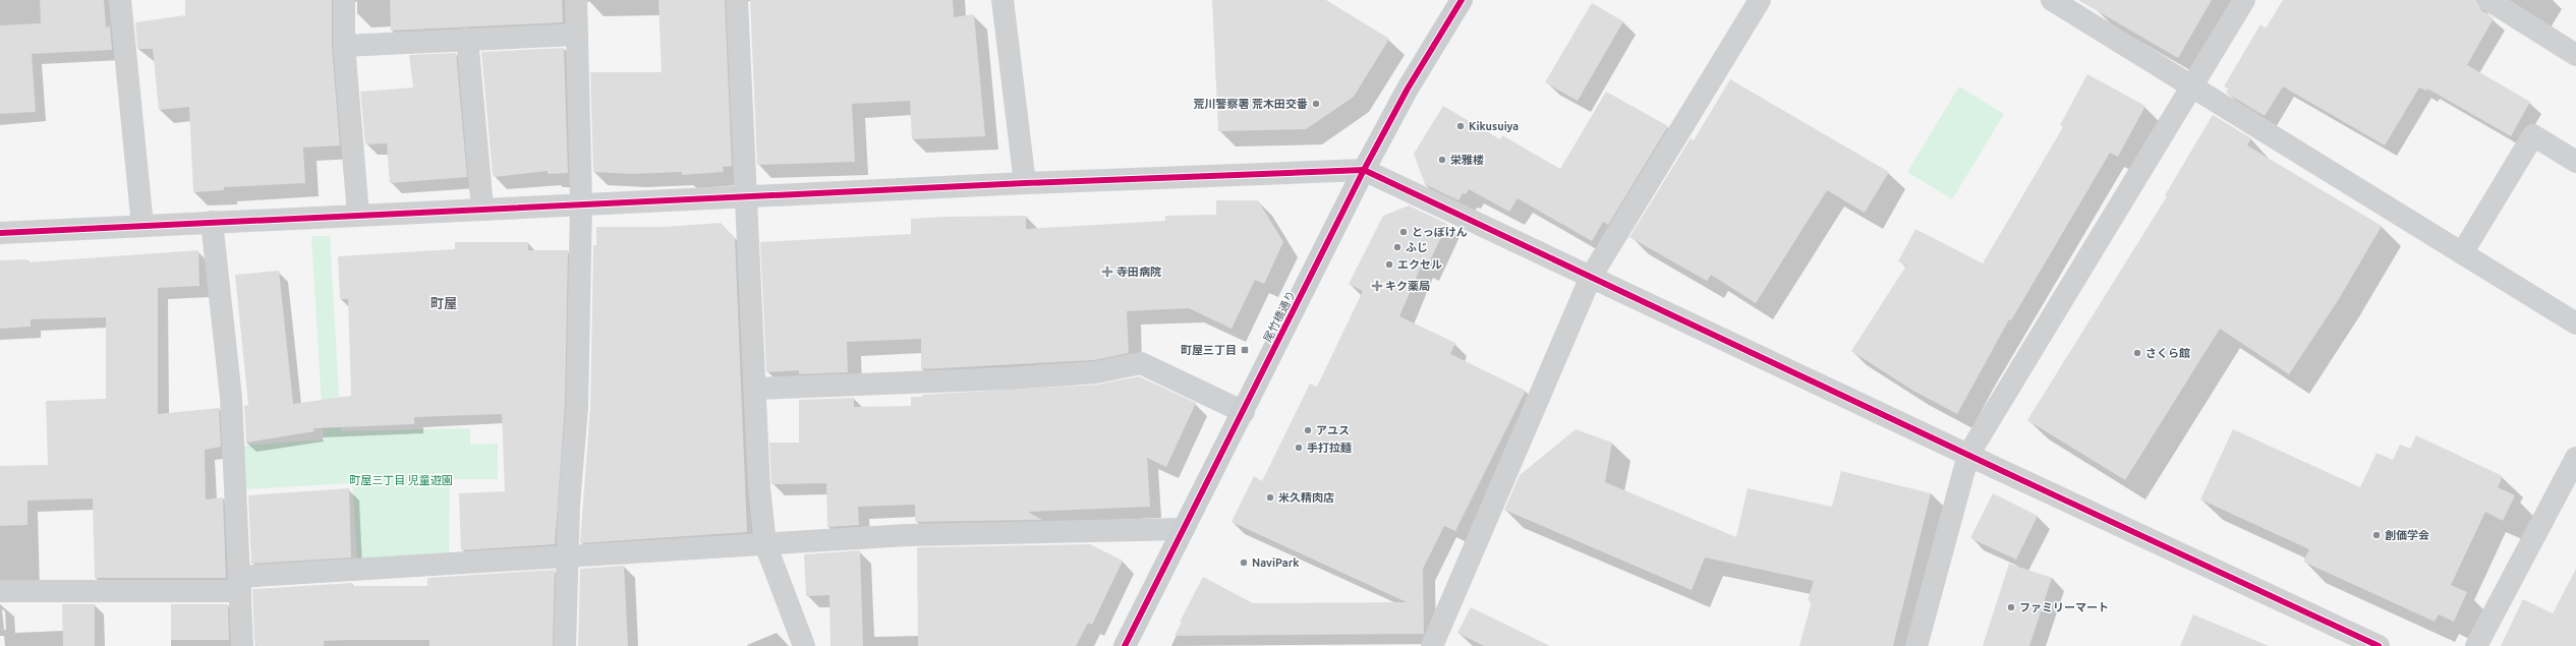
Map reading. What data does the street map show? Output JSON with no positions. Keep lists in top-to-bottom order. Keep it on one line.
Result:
{"streets":{"main road":["尾竹橋通り"]},"districts":["町屋"],"parks":["町屋三丁目 児童遊園"],"places":{"other":["荒川警察署 荒木田交番","Kikusuiya","栄雅楼","とっぽけん","ふじ","エクセル","さくら館","アユス","手打拉麺","米久精肉店","創価学会","NaviPark","ファミリーマート"],"health":["寺田病院","キク薬局"],"transit":["町屋三丁目"]}}
